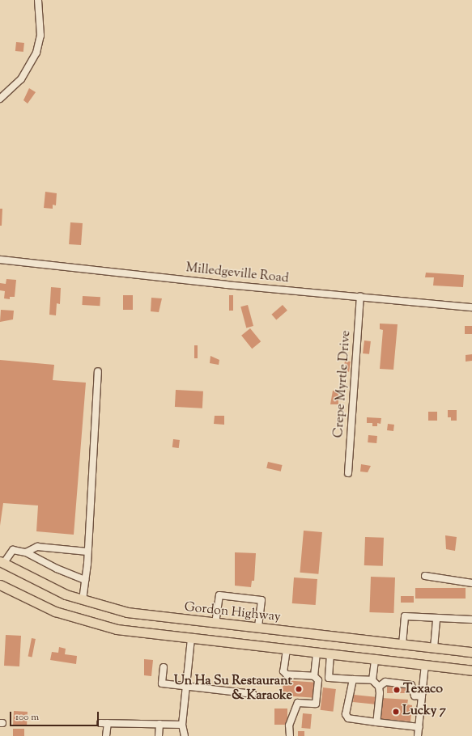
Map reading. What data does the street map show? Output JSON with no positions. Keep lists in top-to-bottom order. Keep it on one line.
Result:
{"streets":{"highway":["Gordon Highway"],"street":["Milledgeville Road","Crepe Myrtle Drive"]},"crossings":[["Milledgeville Road","Crepe Myrtle Drive"]],"places":["Un Ha Su Restaurant & Karaoke","Texaco","Lucky 7"],"scale_bar":"100 m"}
